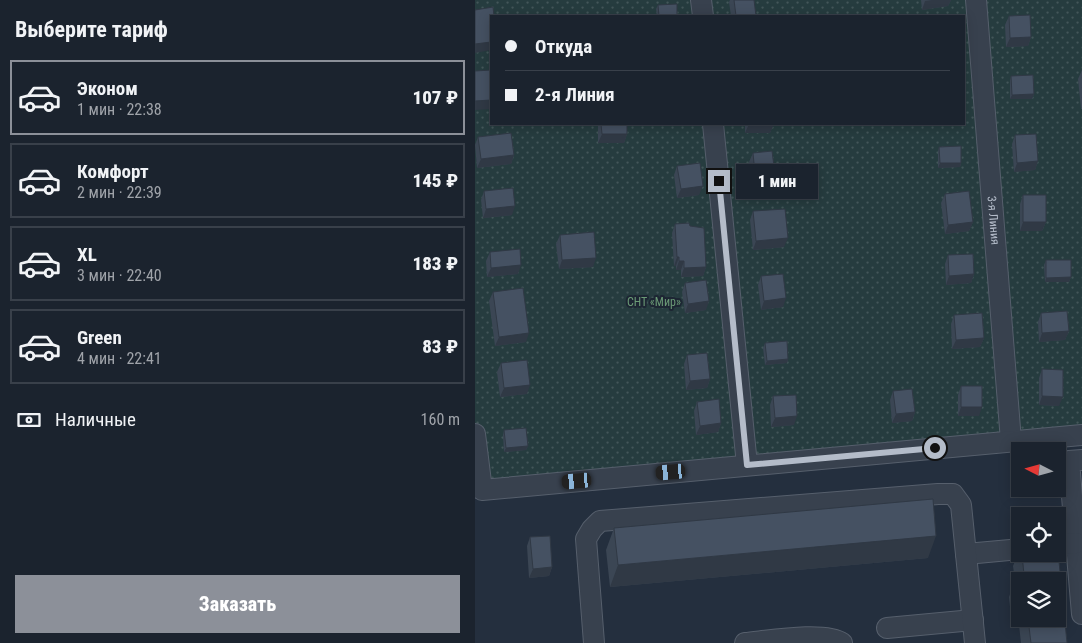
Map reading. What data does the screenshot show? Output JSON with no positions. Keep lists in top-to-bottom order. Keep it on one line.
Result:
{"streets":{"lane":["3-я Линия"]},"parks":["СНТ «Мир»"],"north":"left","page":{"heading":"Выберите тариф","banner":["Откуда","2-я Линия"],"list":[{"name":"Эконом","note":"1 мин · 22:38","value":"107 ₽"},{"name":"Комфорт","note":"2 мин · 22:39","value":"145 ₽"},{"name":"XL","note":"3 мин · 22:40","value":"183 ₽"},{"name":"Green","note":"4 мин · 22:41","value":"83 ₽"}],"bubble":"1 мин","pay":["Наличные","160 m"],"buttons":"Заказать"}}
